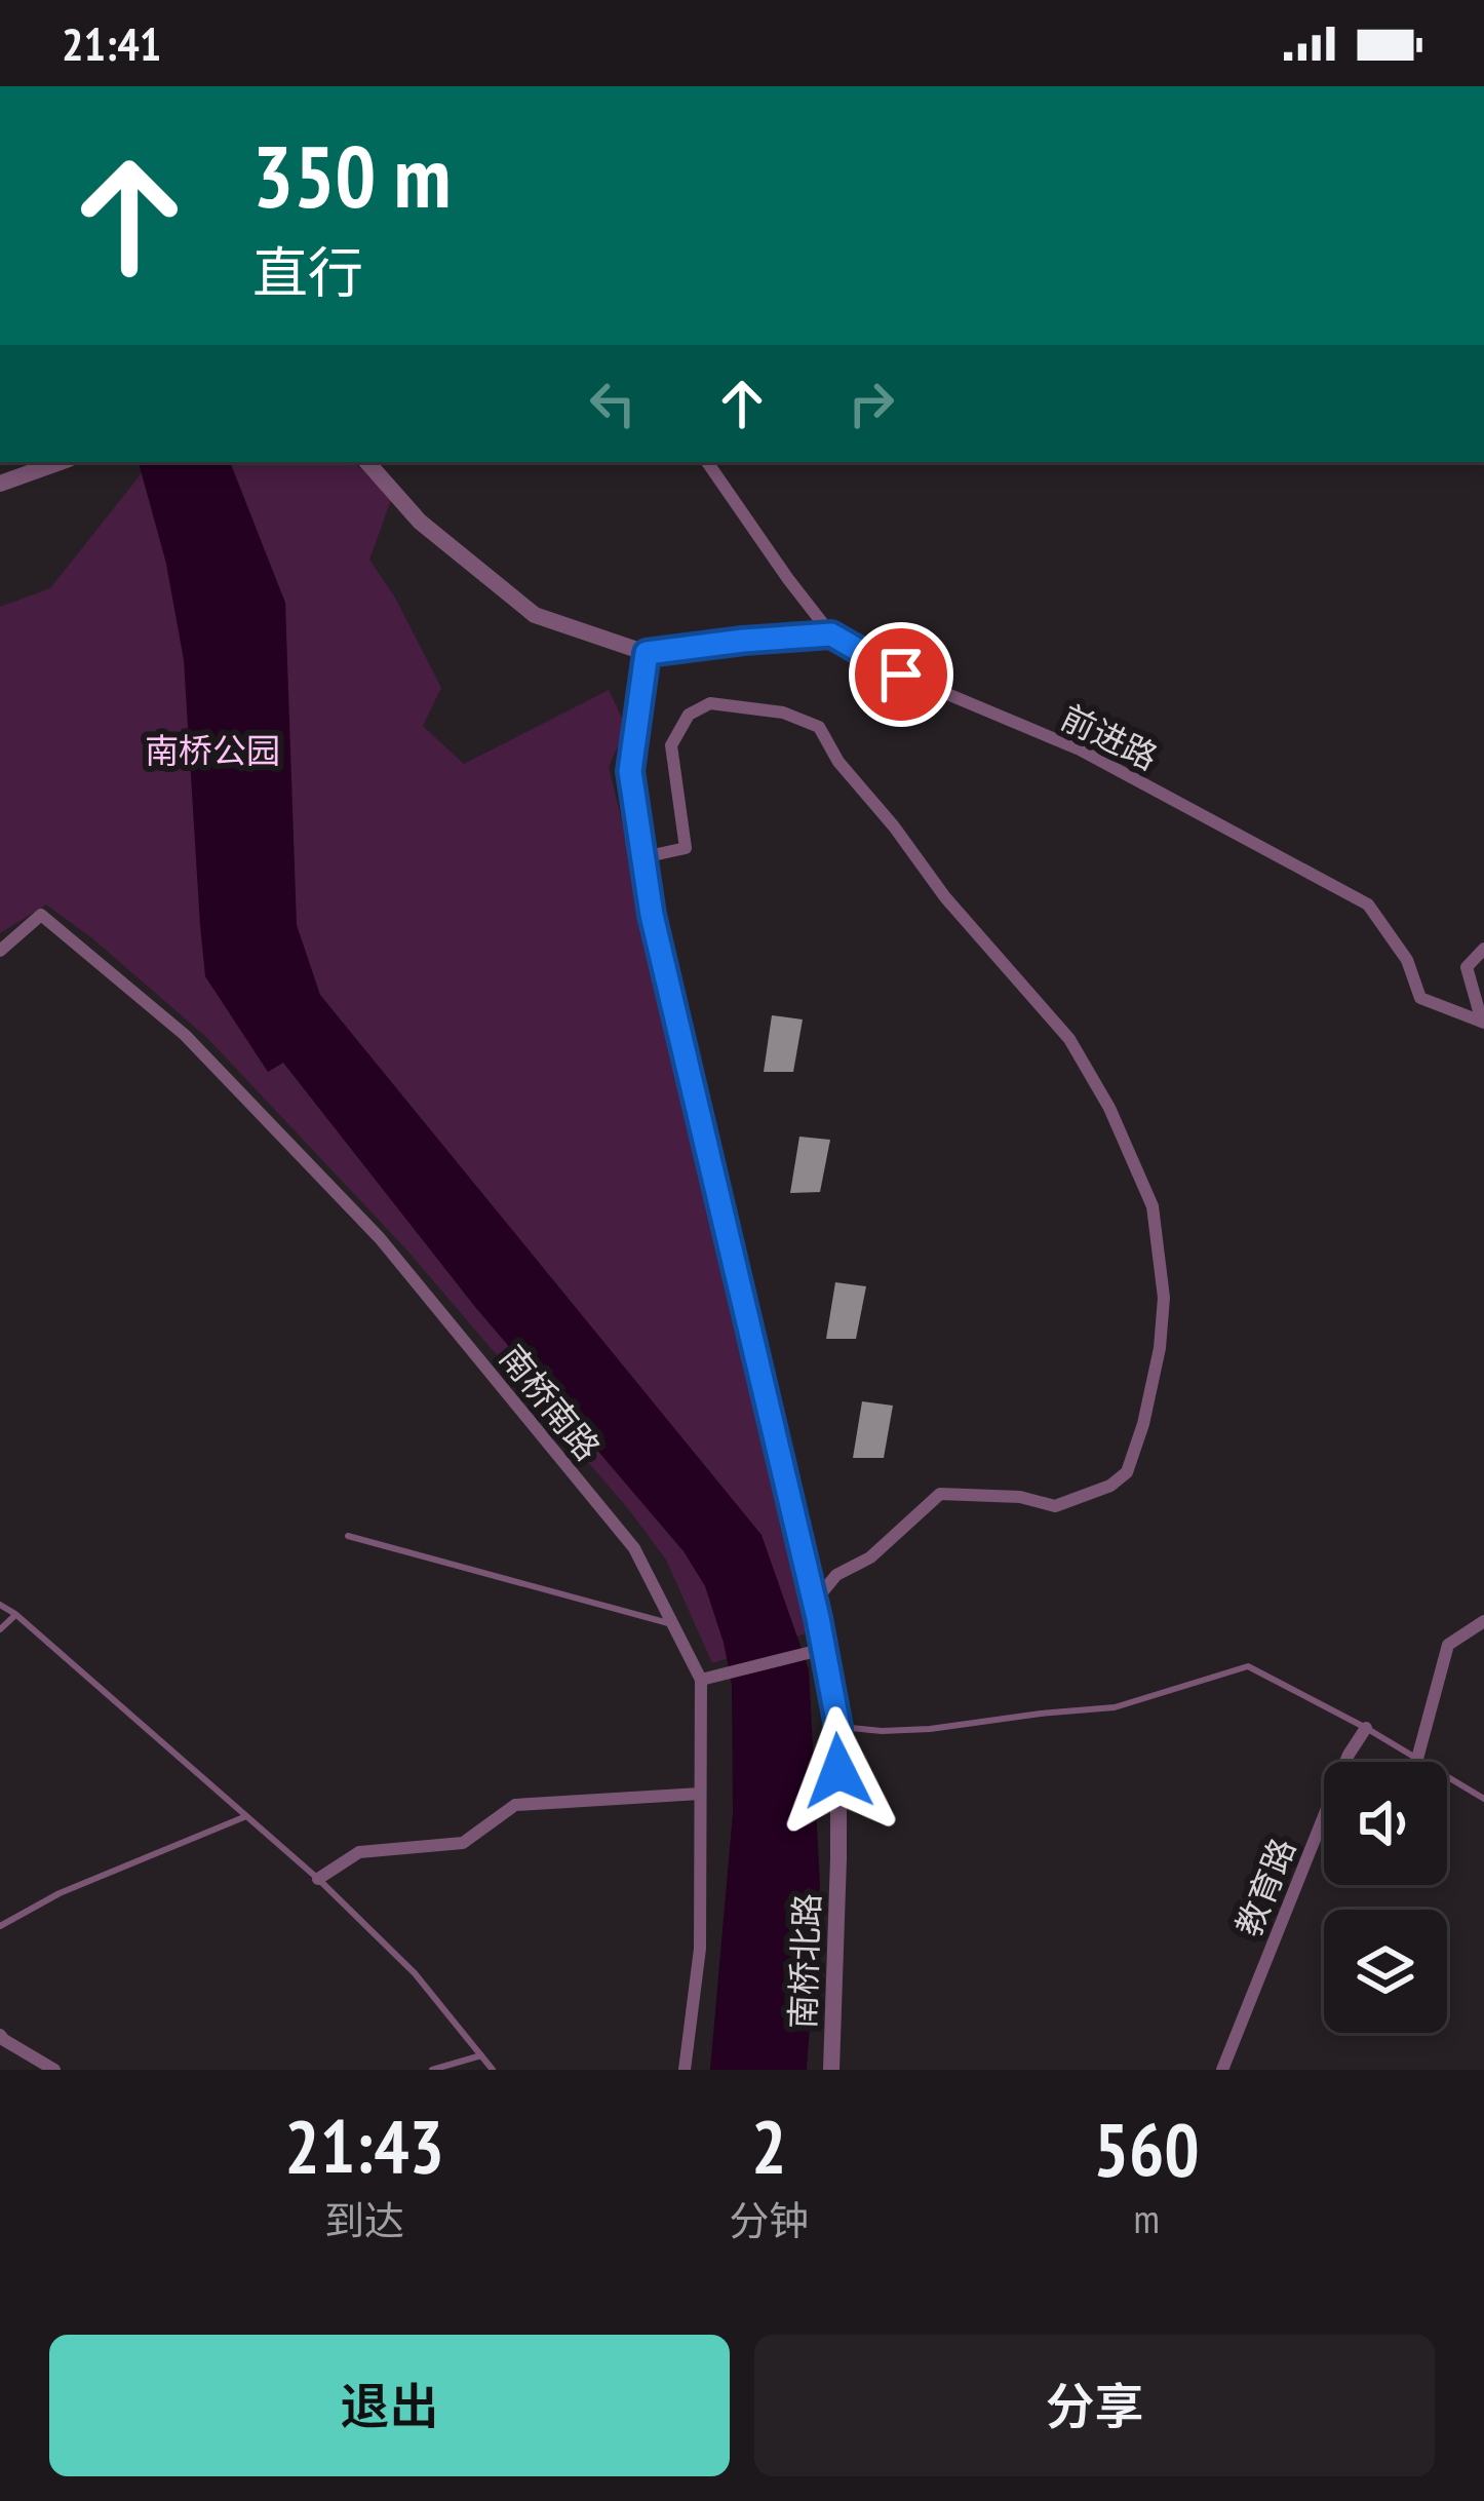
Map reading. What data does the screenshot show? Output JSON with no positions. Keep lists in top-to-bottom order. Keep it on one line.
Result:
{"streets":{"street":["前进路","南桥南路","教育路","南桥北路"]},"parks":["南桥公园"],"page":{"status":"21:41","turn":["350 m","直行"],"eta":["21:43","到达","2","分钟","560","m"],"buttons":["退出","分享"]}}
